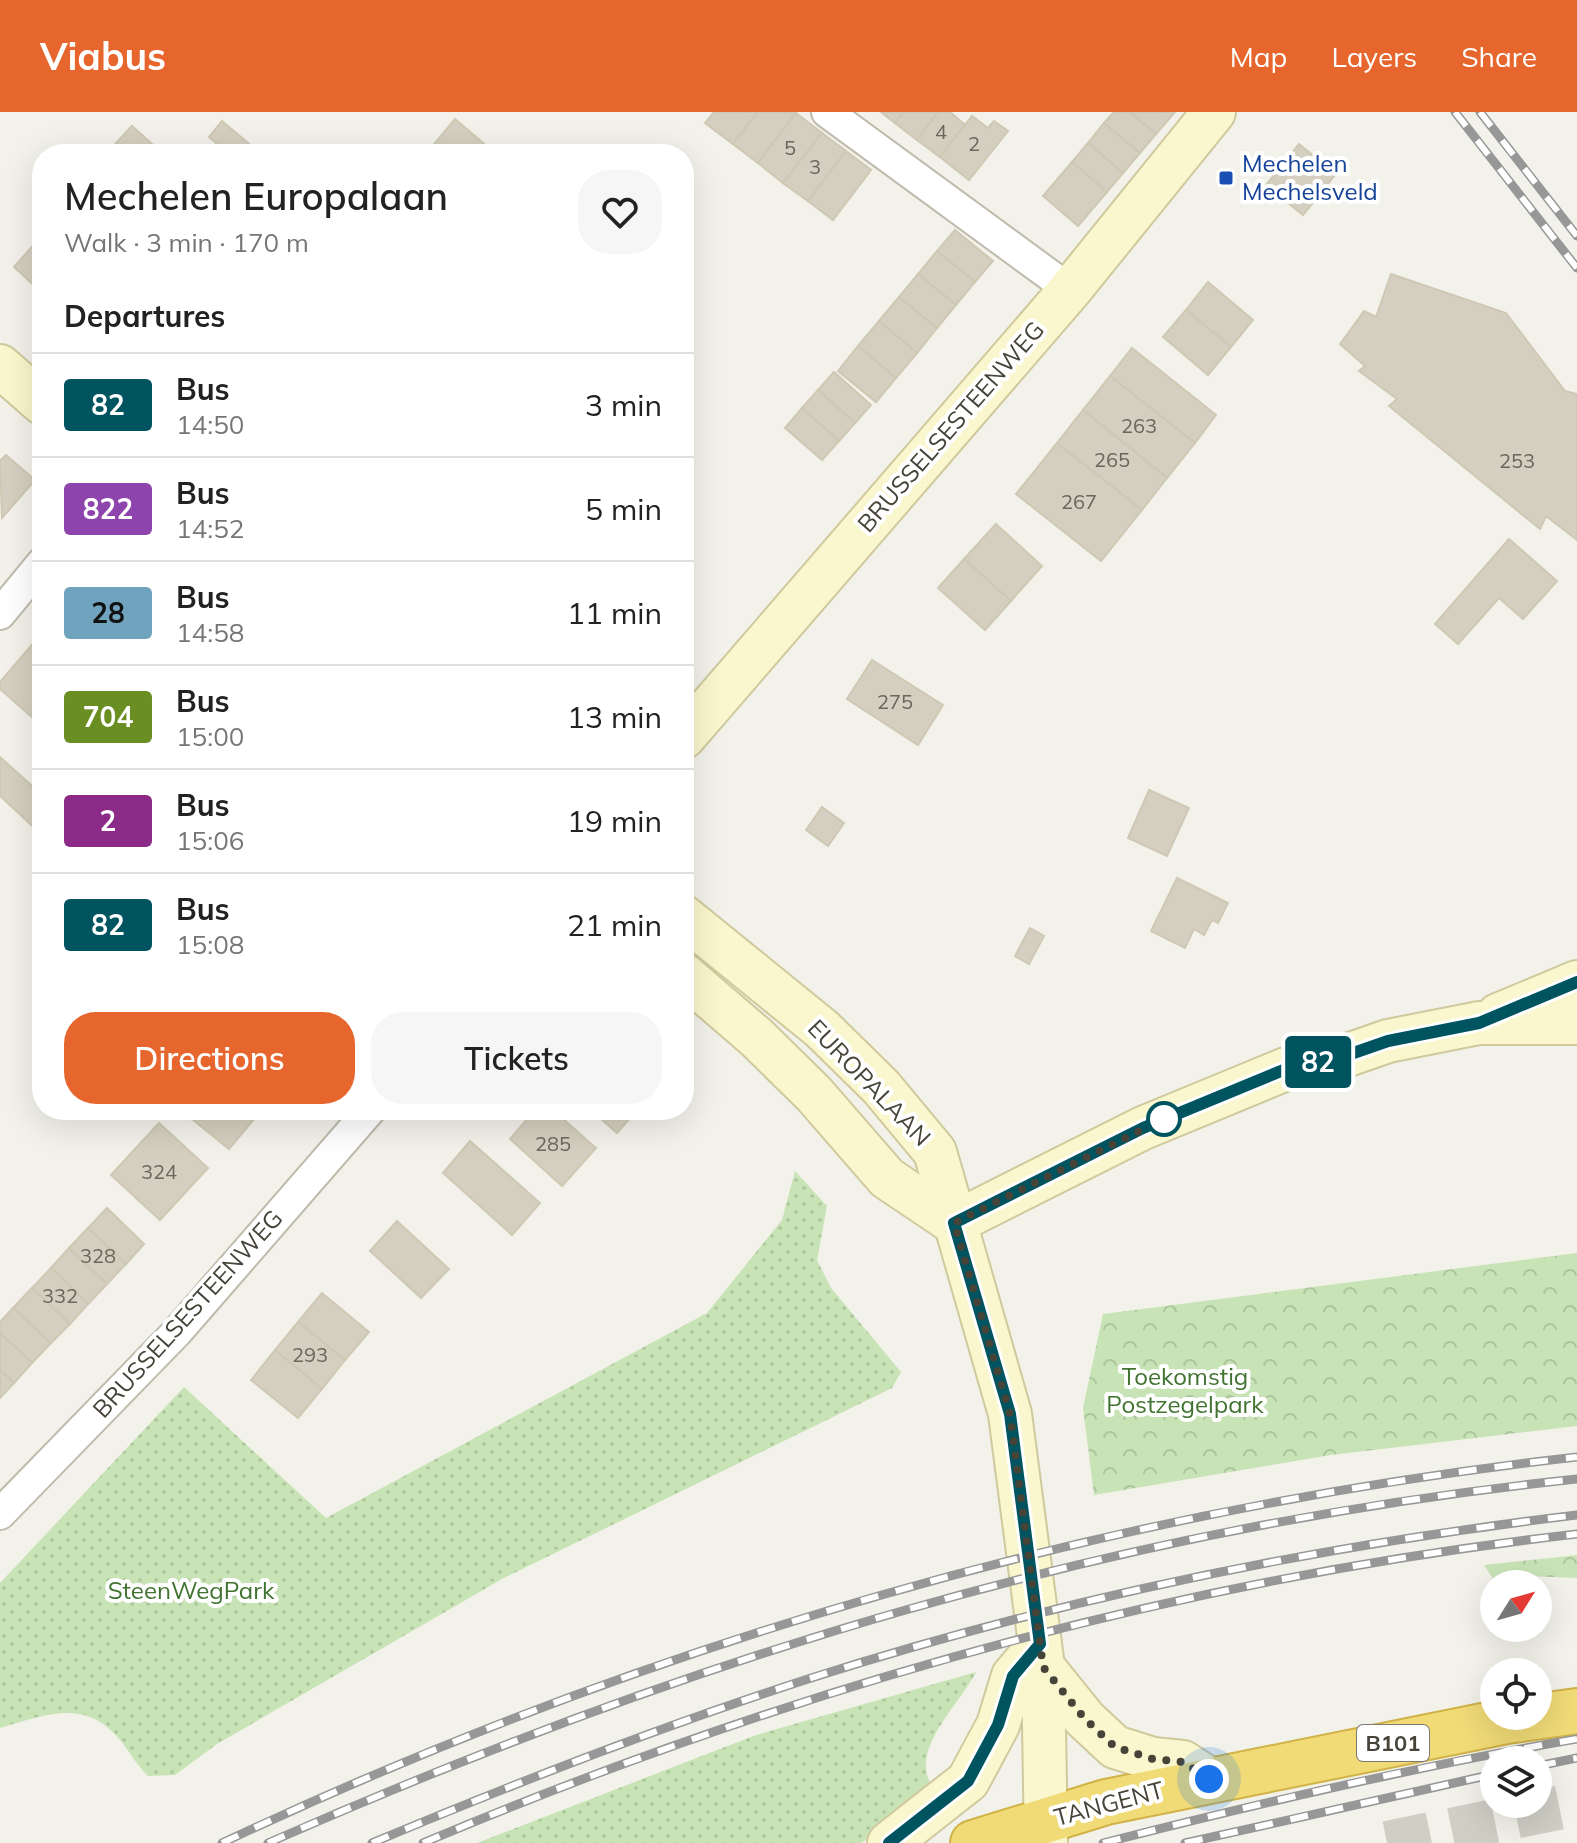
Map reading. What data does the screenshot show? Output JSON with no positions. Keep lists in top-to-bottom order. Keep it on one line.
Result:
{"streets":{"highway":["B101","TANGENT"],"main road":["BRUSSELSESTEENWEG","EUROPALAAN"]},"parks":["Toekomstig Postzegelpark","SteenWegPark"],"places":{"transit":["Mechelen Mechelsveld"]},"lines":["bus line 82"],"house_numbers":["4","2","5","3","263","265","253","267","275","285","324","328","332","293"],"north":"top right","page":{"header":"Viabus","nav":["Map","Layers","Share"],"on_map":"82","heading":[["Mechelen Europalaan","Walk · 3 min · 170 m"],"Departures"],"list":[{"mark":"82","name":"Bus","note":"14:50","value":"3 min"},{"mark":"822","name":"Bus","note":"14:52","value":"5 min"},{"mark":"28","name":"Bus","note":"14:58","value":"11 min"},{"mark":"704","name":"Bus","note":"15:00","value":"13 min"},{"mark":"2","name":"Bus","note":"15:06","value":"19 min"},{"mark":"82","name":"Bus","note":"15:08","value":"21 min"}],"buttons":["Directions","Tickets"]}}
